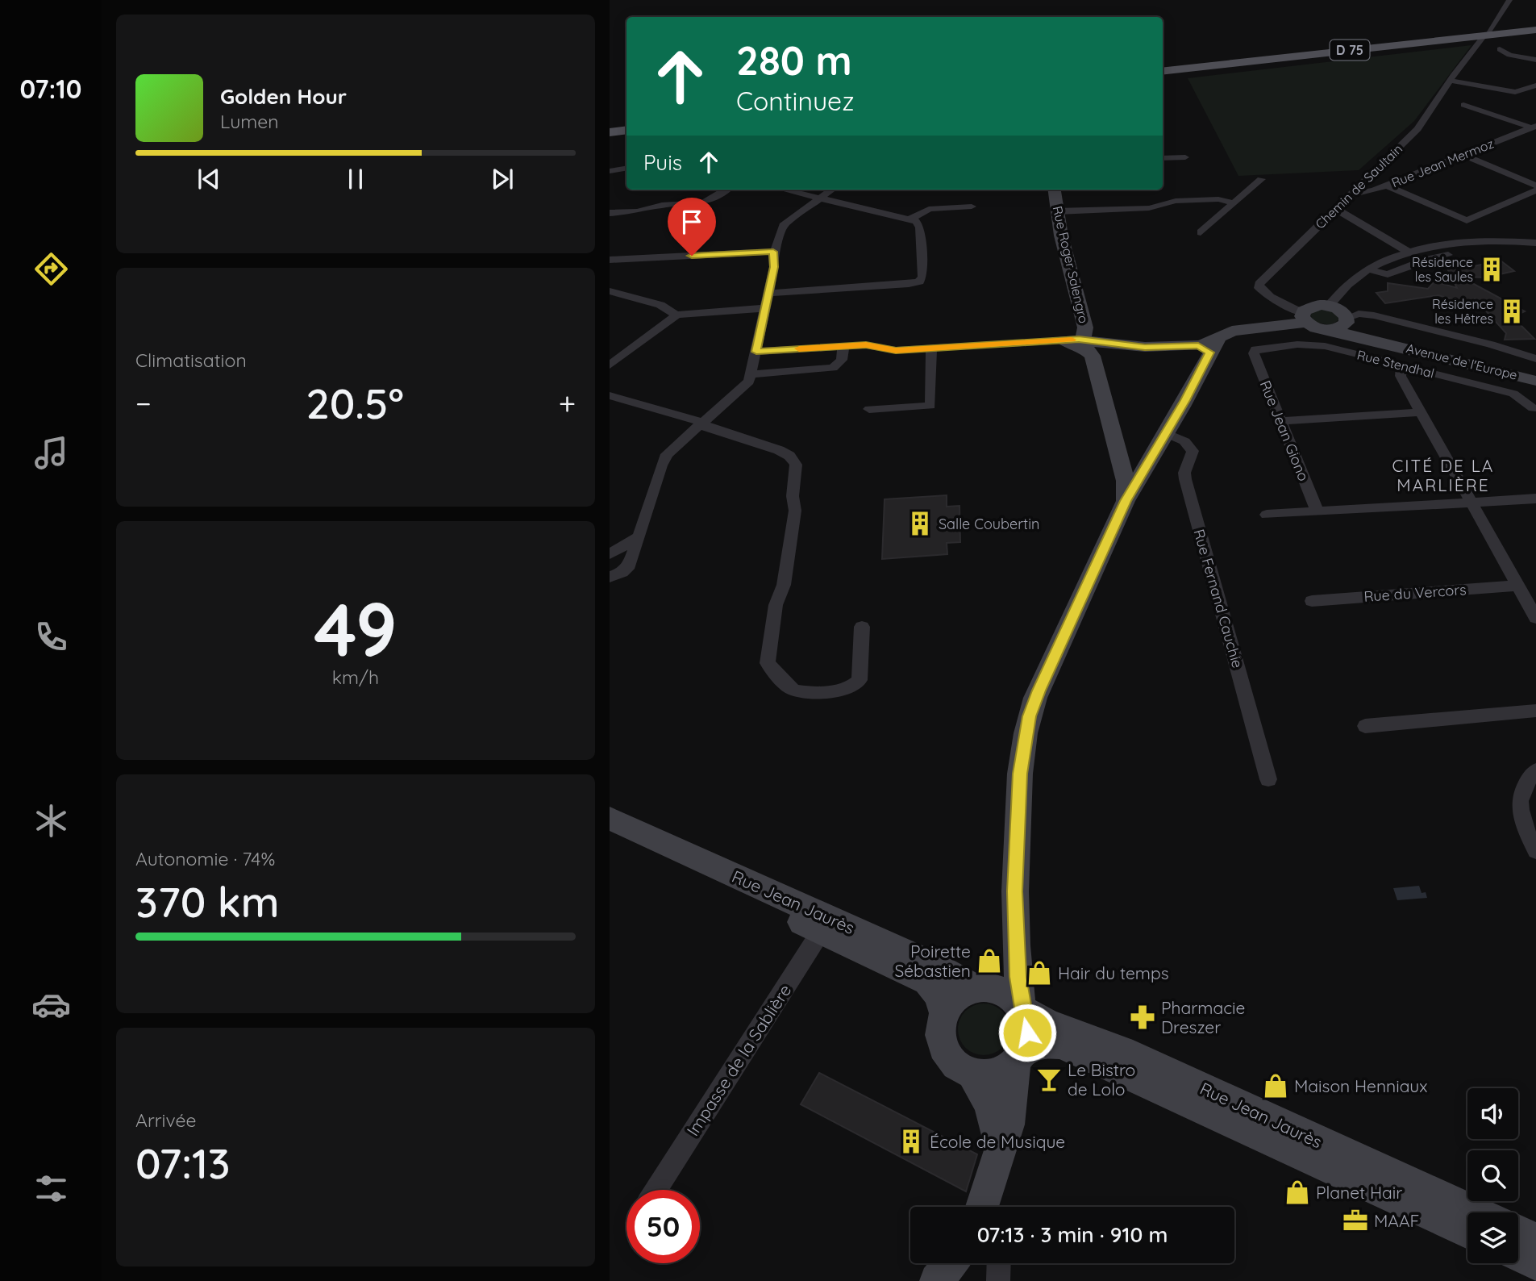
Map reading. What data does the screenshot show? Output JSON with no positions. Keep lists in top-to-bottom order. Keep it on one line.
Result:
{"streets":{"main road":["D 75"],"street":["Rue Jean Mermoz","Chemin de Saultain","Rue Roger Salengro","Avenue de l'Europe","Rue Stendhal","Rue Jean Giono","Rue du Vercors","Rue Fernand Cauchie","Rue Jean Jaurès","Impasse de la Sablière"]},"crossings":[["Rue Jean Mermoz","Chemin de Saultain"],["Chemin de Saultain","Avenue de l'Europe"],["Rue Roger Salengro","Rue Jean Jaurès"],["Rue Stendhal","Rue Jean Giono"],["Rue Jean Jaurès","Impasse de la Sablière"]],"districts":["CITÉ DE LA MARLIÈRE"],"places":{"building":["Résidence les Saules","Résidence les Hêtres","Salle Coubertin","École de Musique"],"shop":["Poirette Sébastien","Hair du temps","Maison Henniaux","Planet Hair"],"pharmacy":["Pharmacie Dreszer"],"bar":["Le Bistro de Lolo"],"office":["MAAF"]},"page":{"tabs":"07:10","turn":["280 m","Continuez"],"song":["Golden Hour","Lumen"],"then":"Puis","tile":["Climatisation",["49","km/h"],["Autonomie · 74%","370 km"],["Arrivée","07:13"]],"heat":["−","20.5°","+"],"limit":"50","trip":"07:13 · 3 min · 910 m"}}
